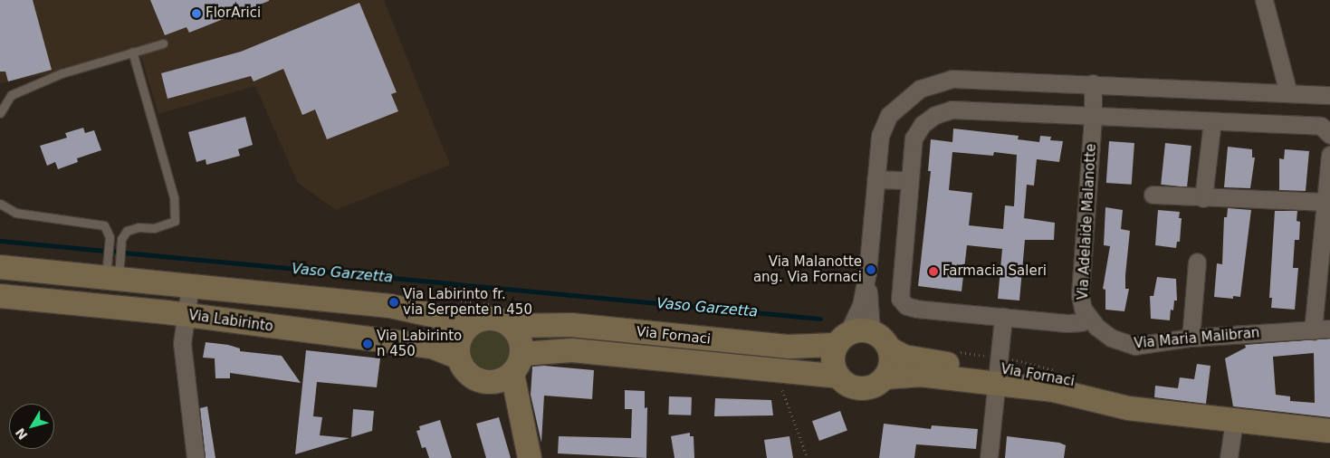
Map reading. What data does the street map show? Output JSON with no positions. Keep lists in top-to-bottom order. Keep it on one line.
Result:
{"streets":{"street":["Via Adelaide Malanotte","Via Labirinto","Via Fornaci","Via Maria Malibran"]},"crossings":[["Via Adelaide Malanotte","Via Maria Malibran"],["Via Labirinto","Via Fornaci"]],"water":["Vaso Garzetta"],"places":["FlorArici","Via Malanotte ang. Via Fornaci","Farmacia Saleri","Via Labirinto fr. via Serpente n 450","Via Labirinto n 450"],"north":"bottom left"}
